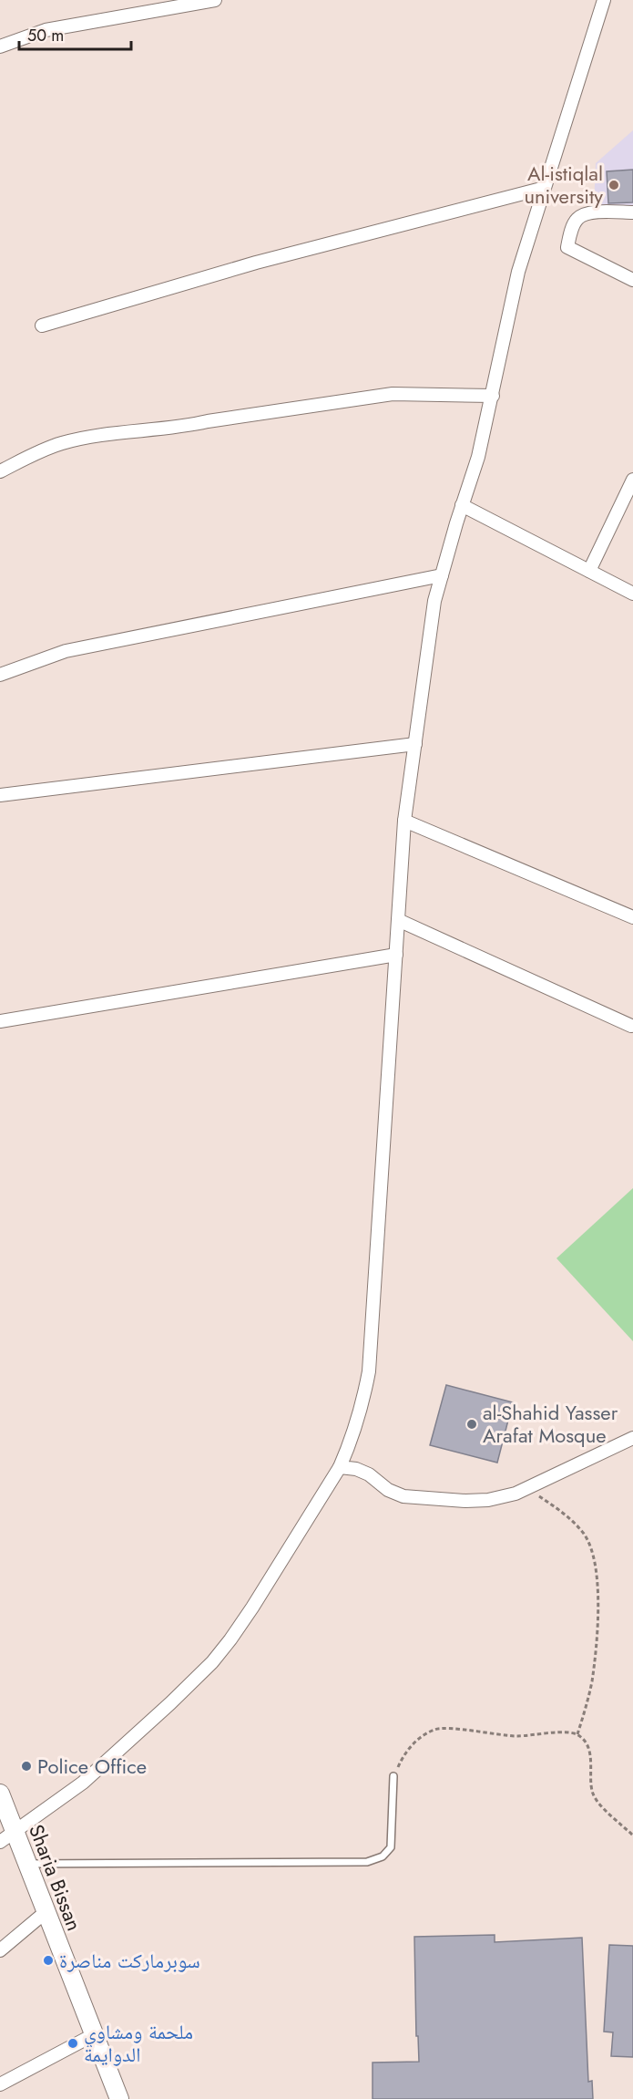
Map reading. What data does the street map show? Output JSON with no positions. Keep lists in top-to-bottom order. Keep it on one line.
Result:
{"streets":{"street":["Sharia Bissan"]},"places":["Al-istiqlal university","al-Shahid Yasser Arafat Mosque","Police Office","سوبرماركت مناصرة","ملحمة ومشاوي الدوايمة"],"scale_bar":"50 m"}
